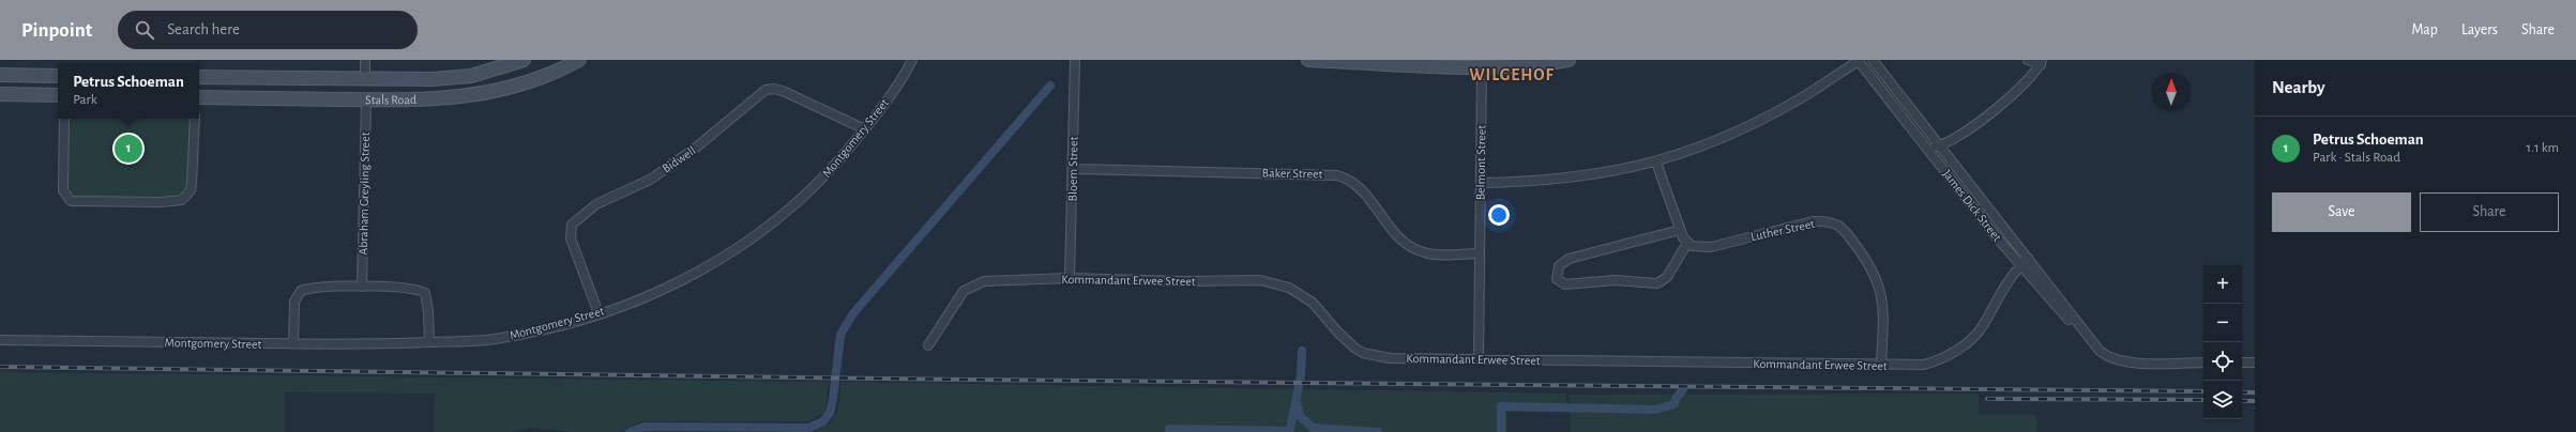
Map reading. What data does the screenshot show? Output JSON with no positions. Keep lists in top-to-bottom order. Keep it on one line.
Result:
{"streets":{"street":["Stals Road","Montgomery Street","Bidwell","Belmont Street","Bloem Street","Baker Street","Abraham Greyling Street","James Dick Street","Luther Street","Kommandant Erwee Street"]},"crossings":[["Stals Road","Abraham Greyling Street"],["Montgomery Street","Bidwell"],["Belmont Street","Baker Street"],["Belmont Street","Kommandant Erwee Street"],["Bloem Street","Baker Street"],["Bloem Street","Kommandant Erwee Street"],["James Dick Street","Kommandant Erwee Street"],["Luther Street","Kommandant Erwee Street"]],"districts":["WILGEHOF"],"north":"top","page":{"header":"Pinpoint","search":"Search here","nav":["Map","Layers","Share"],"heading":"Nearby","popup":["Petrus Schoeman","Park"],"list":[{"mark":"1","name":"Petrus Schoeman","note":"Park · Stals Road","value":"1.1 km"}],"pins":"1","buttons":["Save","Share"],"map_buttons":["+","−"]}}
